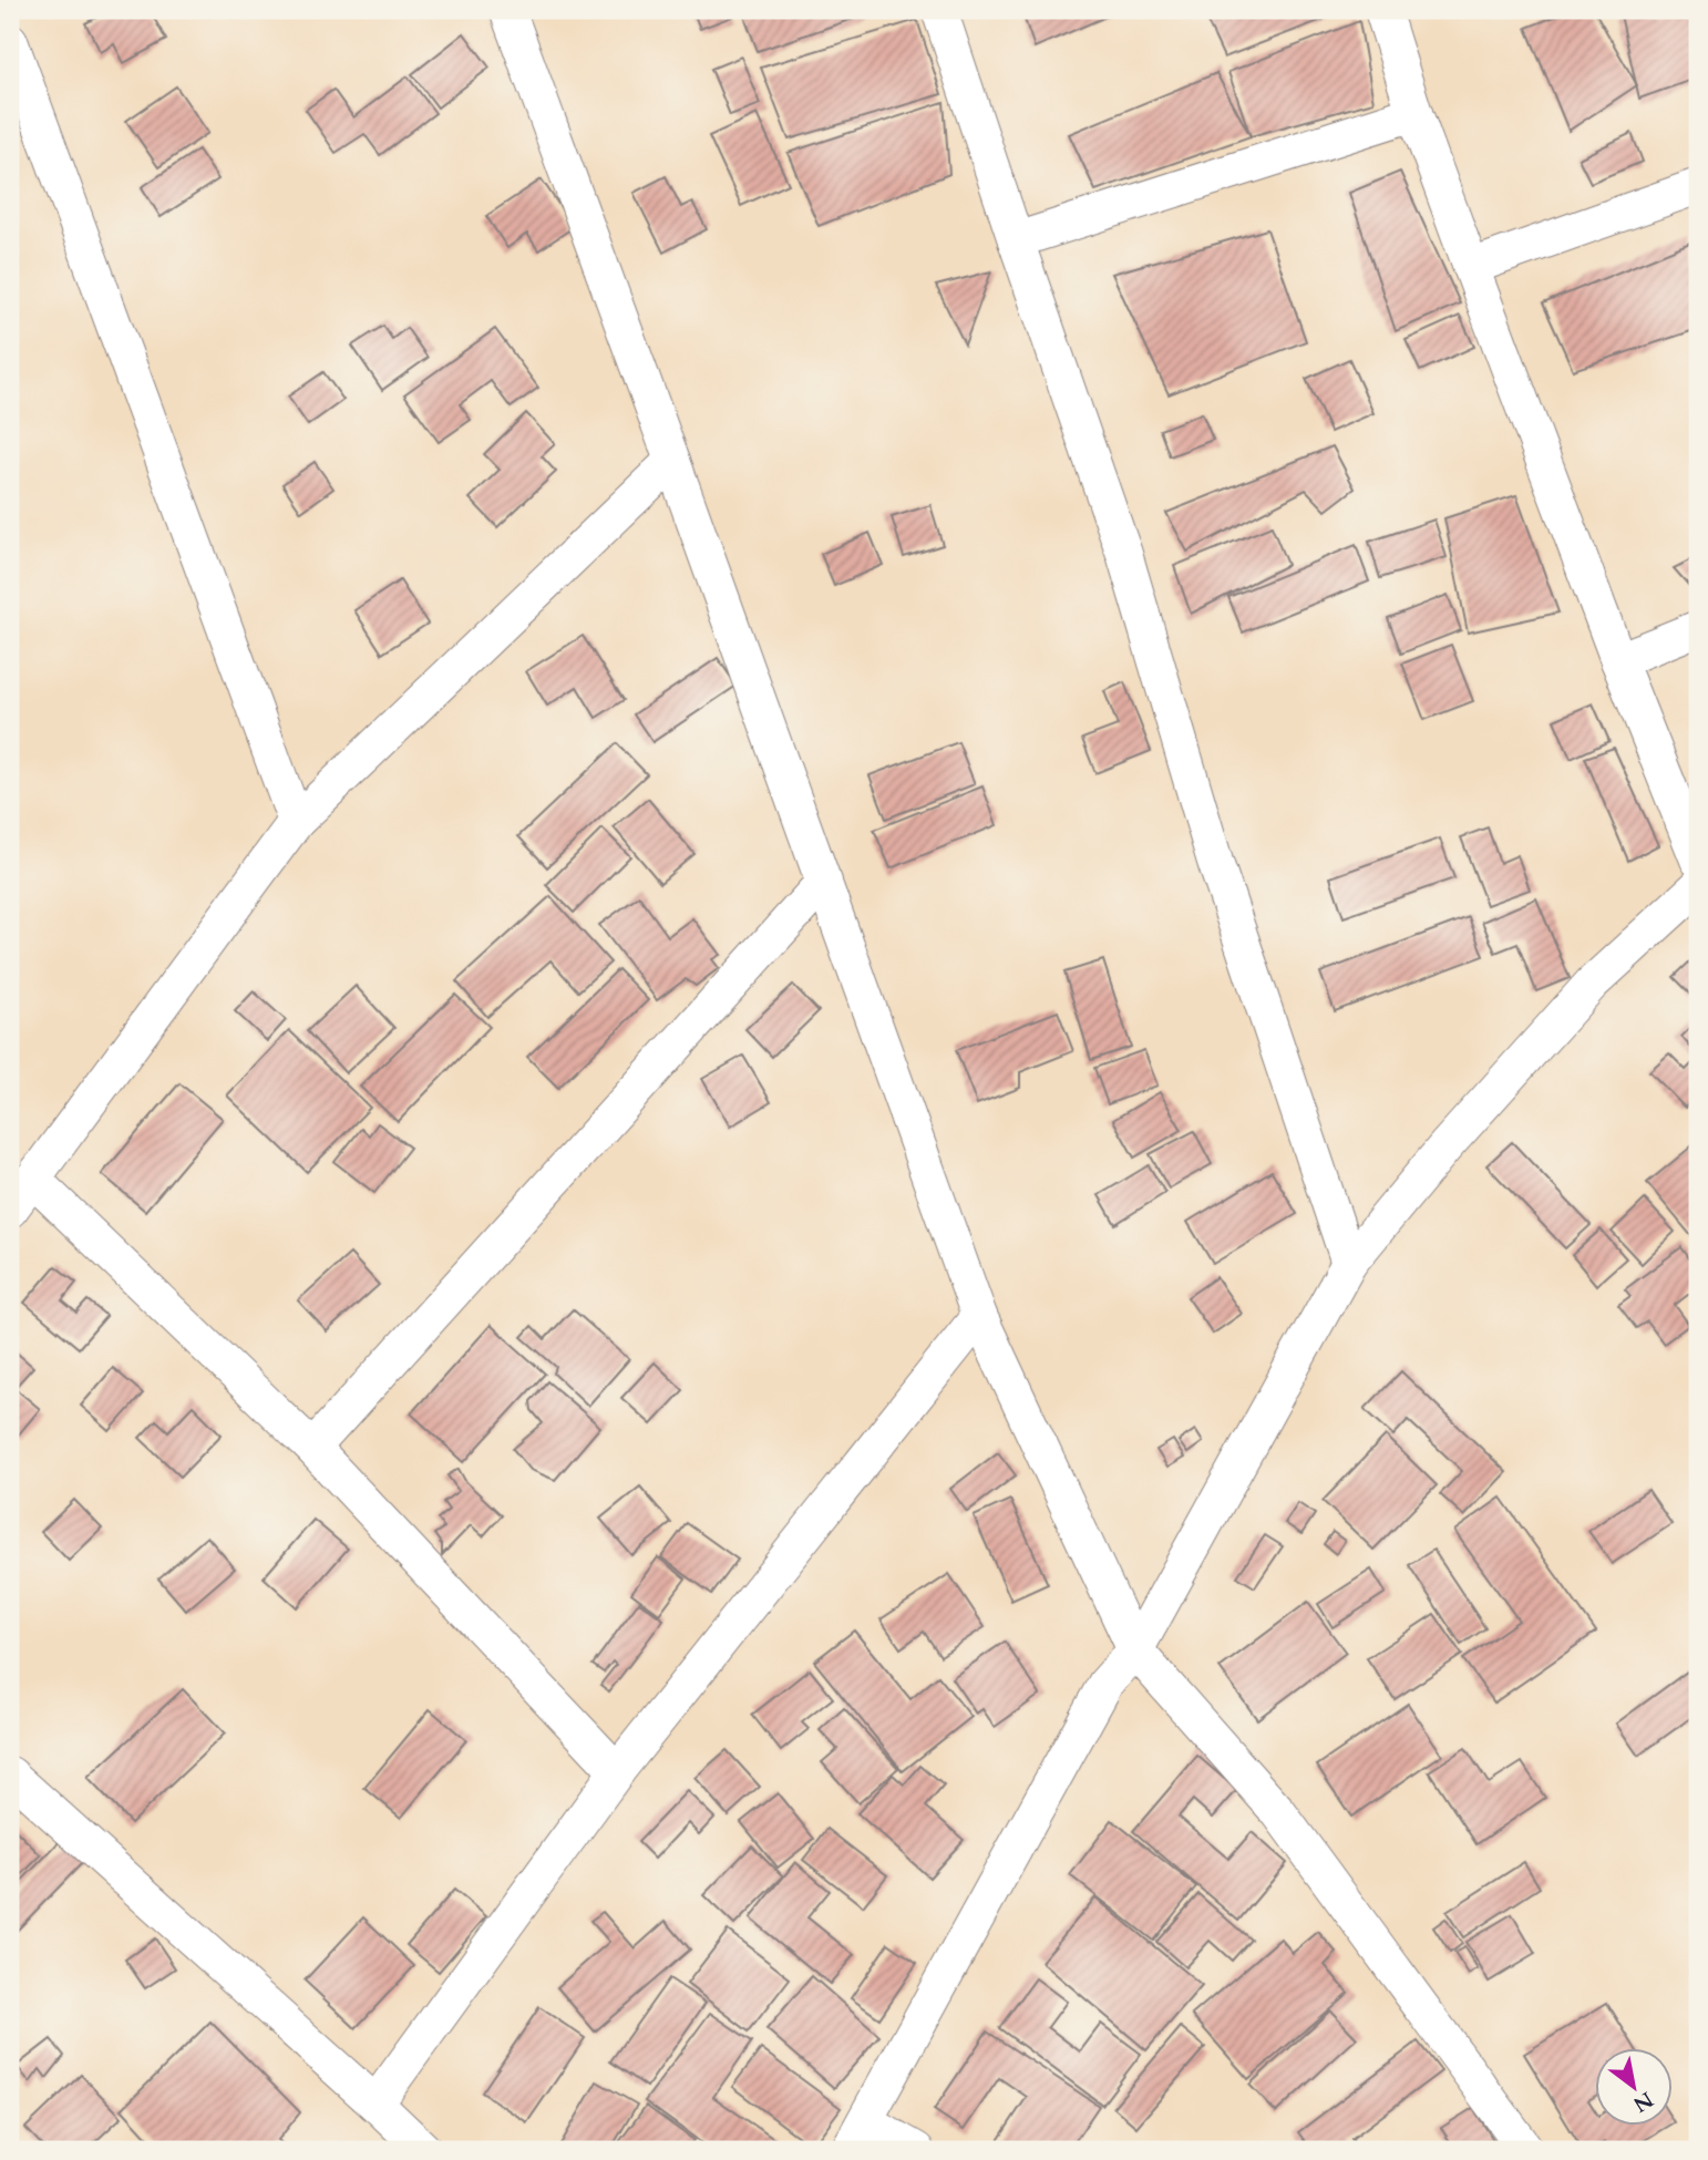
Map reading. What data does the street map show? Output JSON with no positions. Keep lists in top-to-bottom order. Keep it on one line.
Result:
{"north":"bottom right"}
